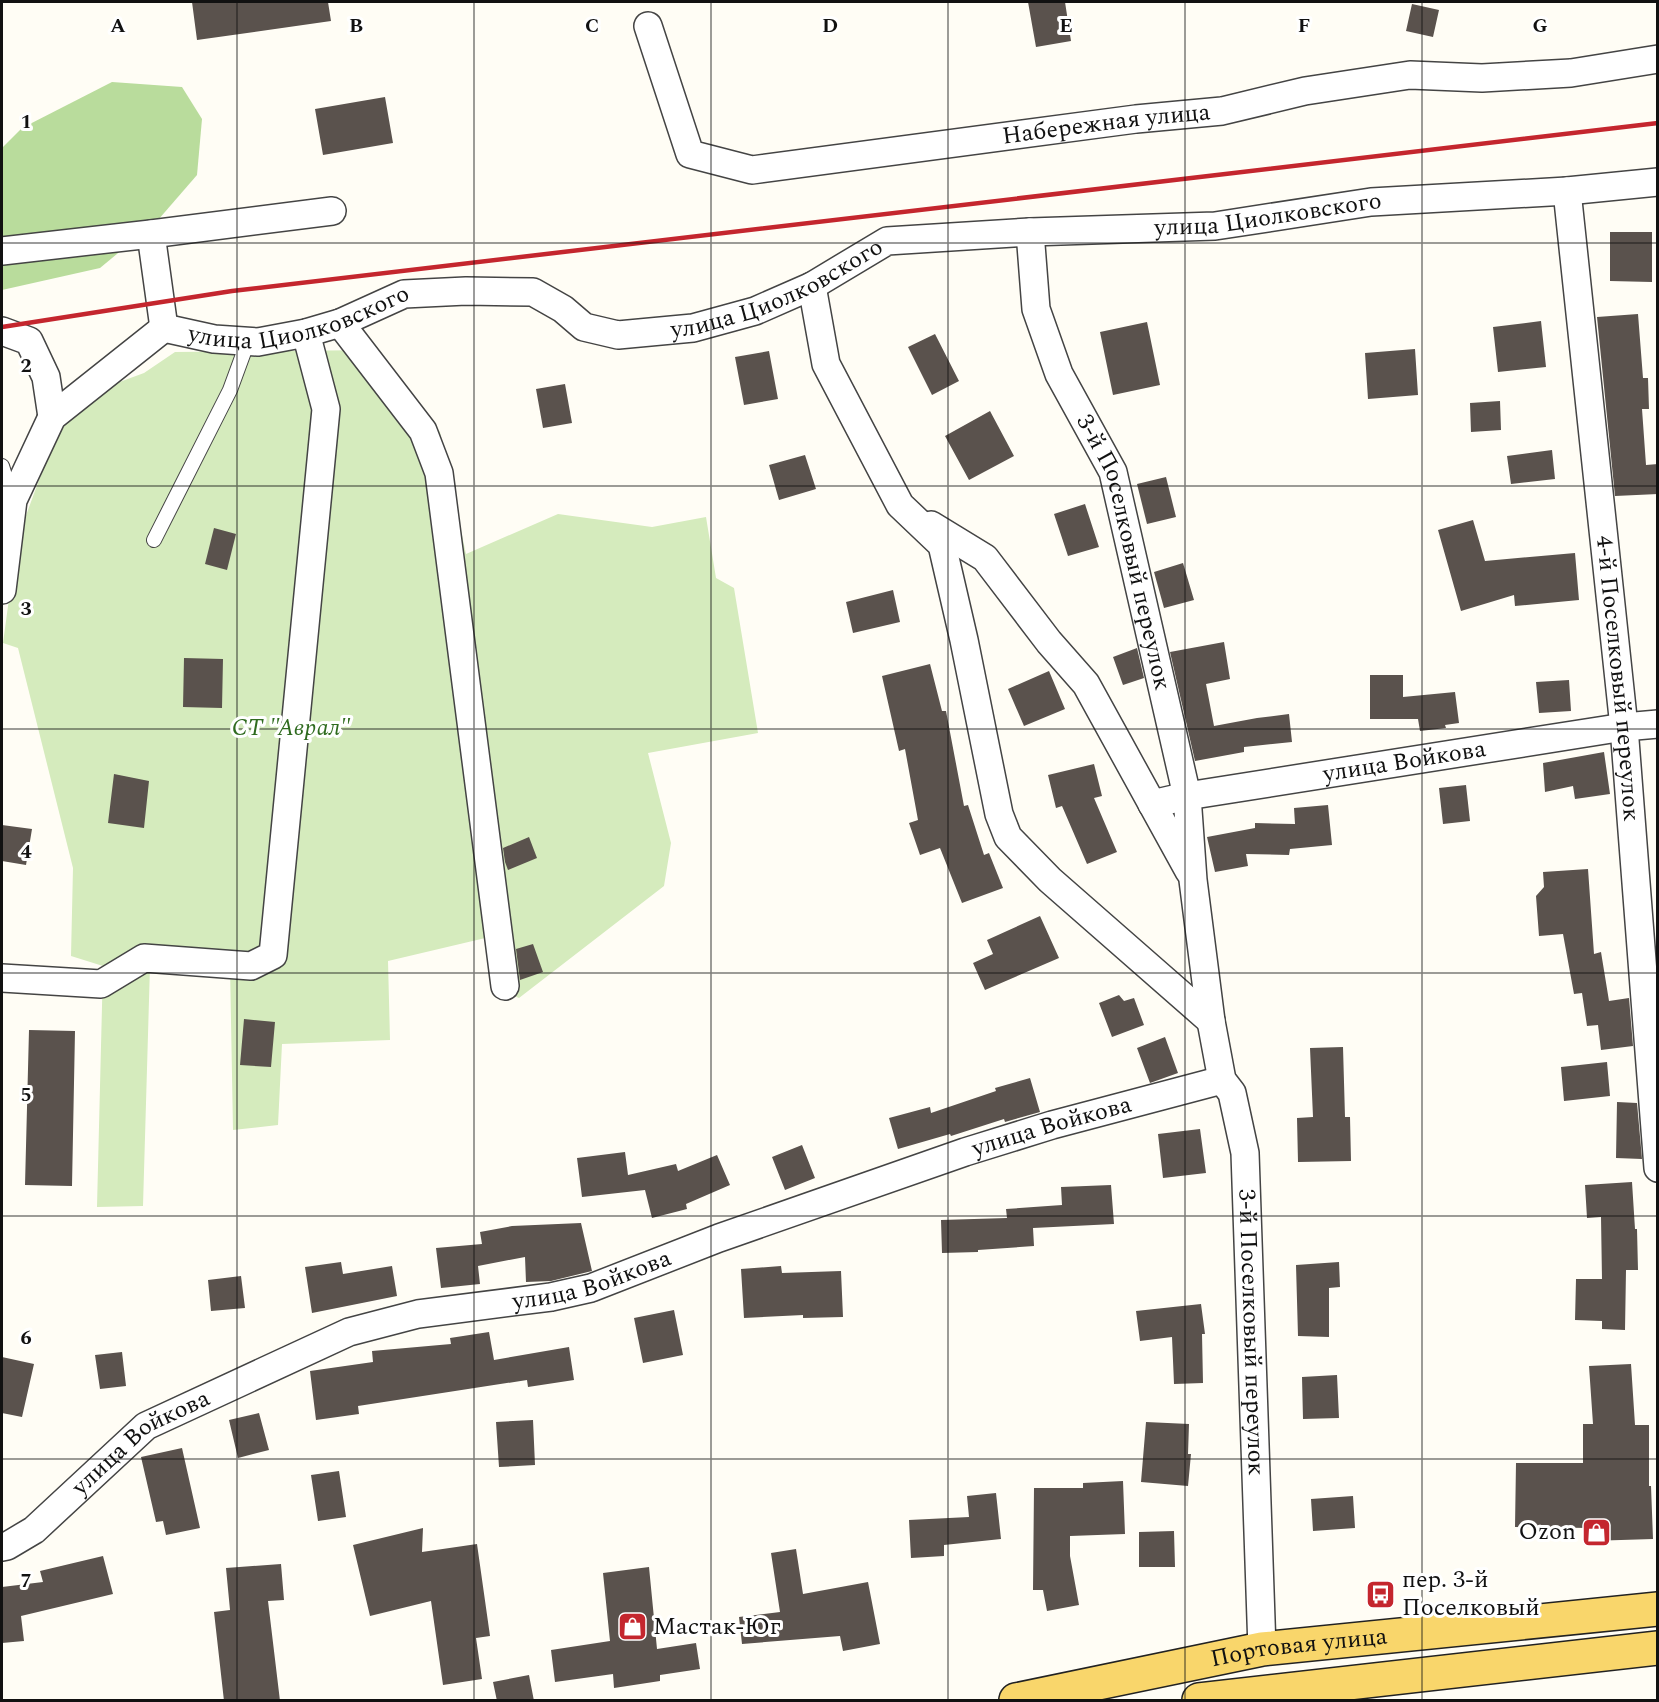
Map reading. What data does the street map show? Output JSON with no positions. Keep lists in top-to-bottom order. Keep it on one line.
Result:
{"streets":{"main road":["Портовая улица"],"street":["Набережная улица","улица Циолковского","3-й Поселковый переулок","4-й Поселковый переулок","улица Войкова"]},"crossings":[["улица Циолковского","3-й Поселковый переулок"],["улица Циолковского","4-й Поселковый переулок"],["3-й Поселковый переулок","улица Войкова"],["3-й Поселковый переулок","Портовая улица"],["4-й Поселковый переулок","улица Войкова"]],"parks":["СТ \"Аврал\""],"places":{"shop":["Ozon","Мастак-Юг"],"bus stop":["пер. 3-й Поселковый"]},"grid":{"columns":["A","B","C","D","E","F","G"],"rows":["1","2","3","4","5","6","7"]}}
